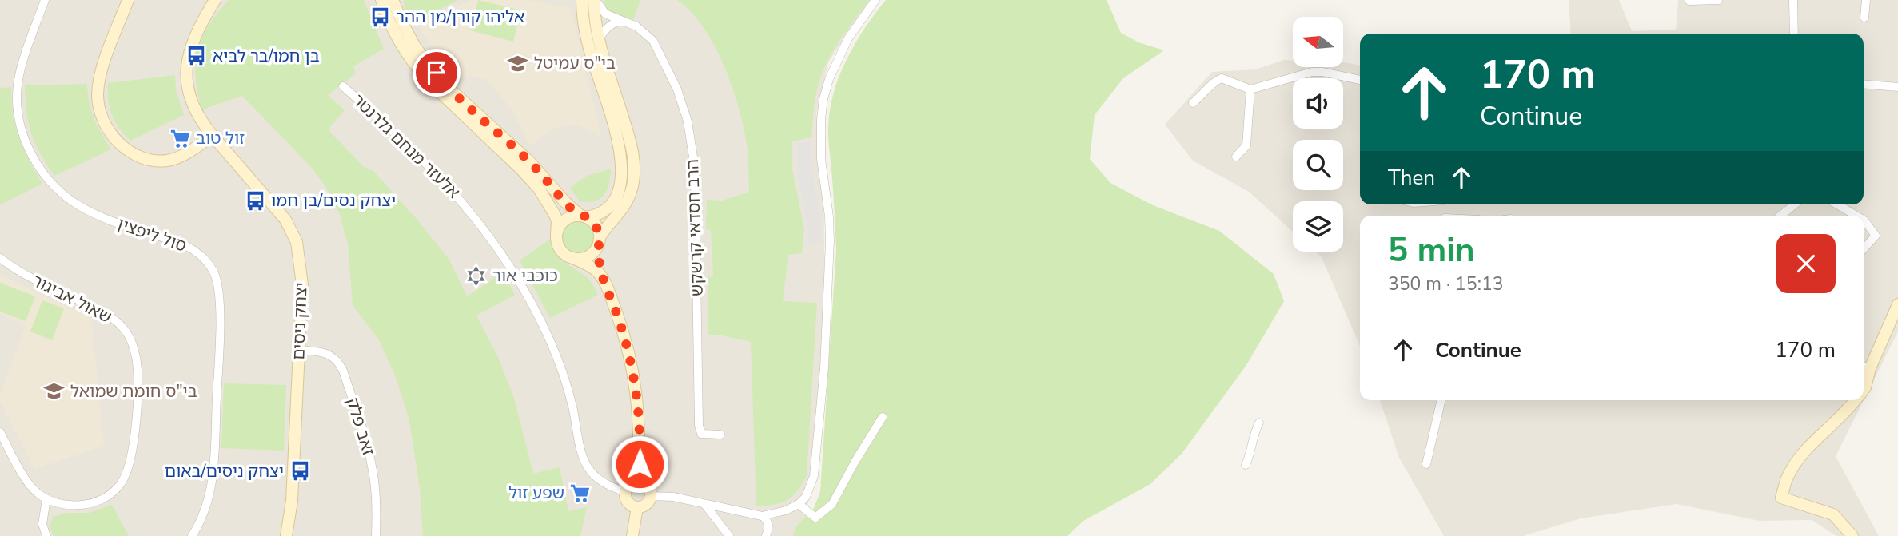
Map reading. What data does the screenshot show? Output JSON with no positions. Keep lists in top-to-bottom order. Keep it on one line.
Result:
{"streets":{"street":["אלעזר מנחם גלרנטר","הרב חסדאי קרשקש","סול ליפצין","שאול אביגור","יצחק ניסים","זאב פלק"]},"crossings":[["יצחק ניסים","זאב פלק"]],"places":{"bus stop":["אליהו קורן/מן ההר","בן חמו/בר לביא","יצחק נסים/בן חמו","יצחק ניסים/באום"],"school or university":["בי\"ס עמיטל","בי\"ס חומת שמואל"],"supermarket":["זול טוב","שפע זול"],"synagogue":["כוכבי אור"]},"north":"left","page":{"turn":["170 m","Continue"],"then":"Then","heading":["5 min","350 m · 15:13"],"list":[{"name":"Continue","value":"170 m"}]}}
